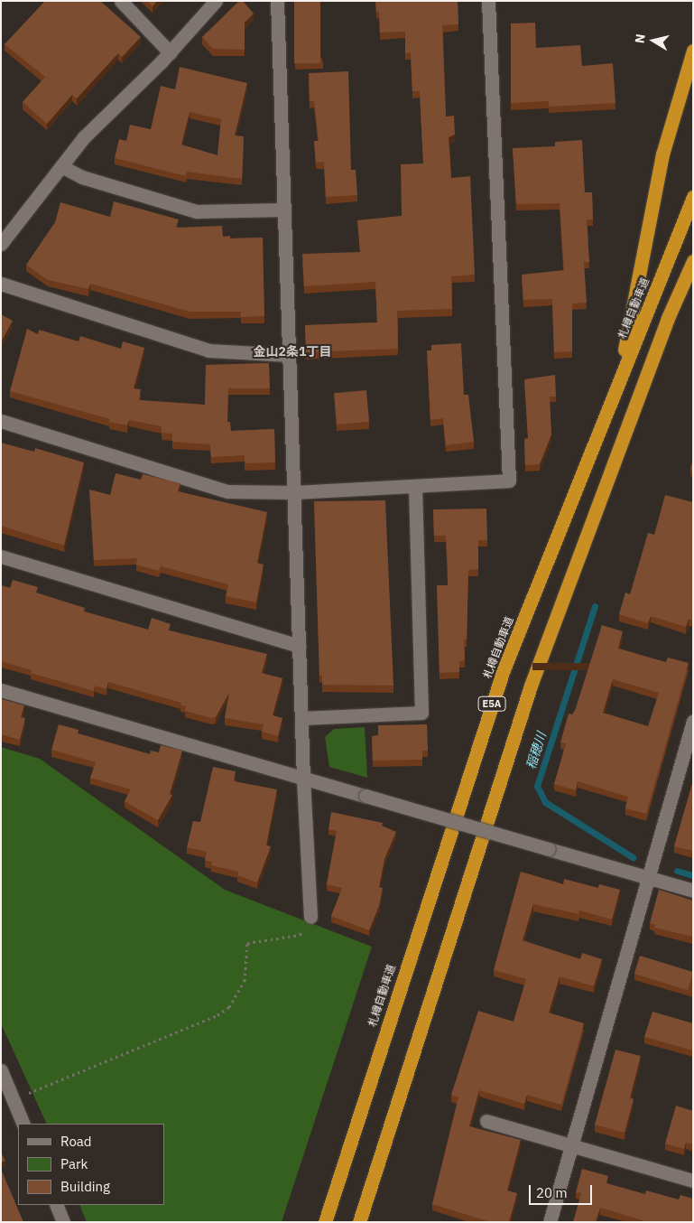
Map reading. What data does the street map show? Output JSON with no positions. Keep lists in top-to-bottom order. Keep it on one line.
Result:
{"streets":{"highway":["札樽自動車道","E5A"]},"districts":["金山2条1丁目"],"water":["稲穂川"],"legend":["Road","Park","Building"],"scale_bar":"20 m","north":"left"}
